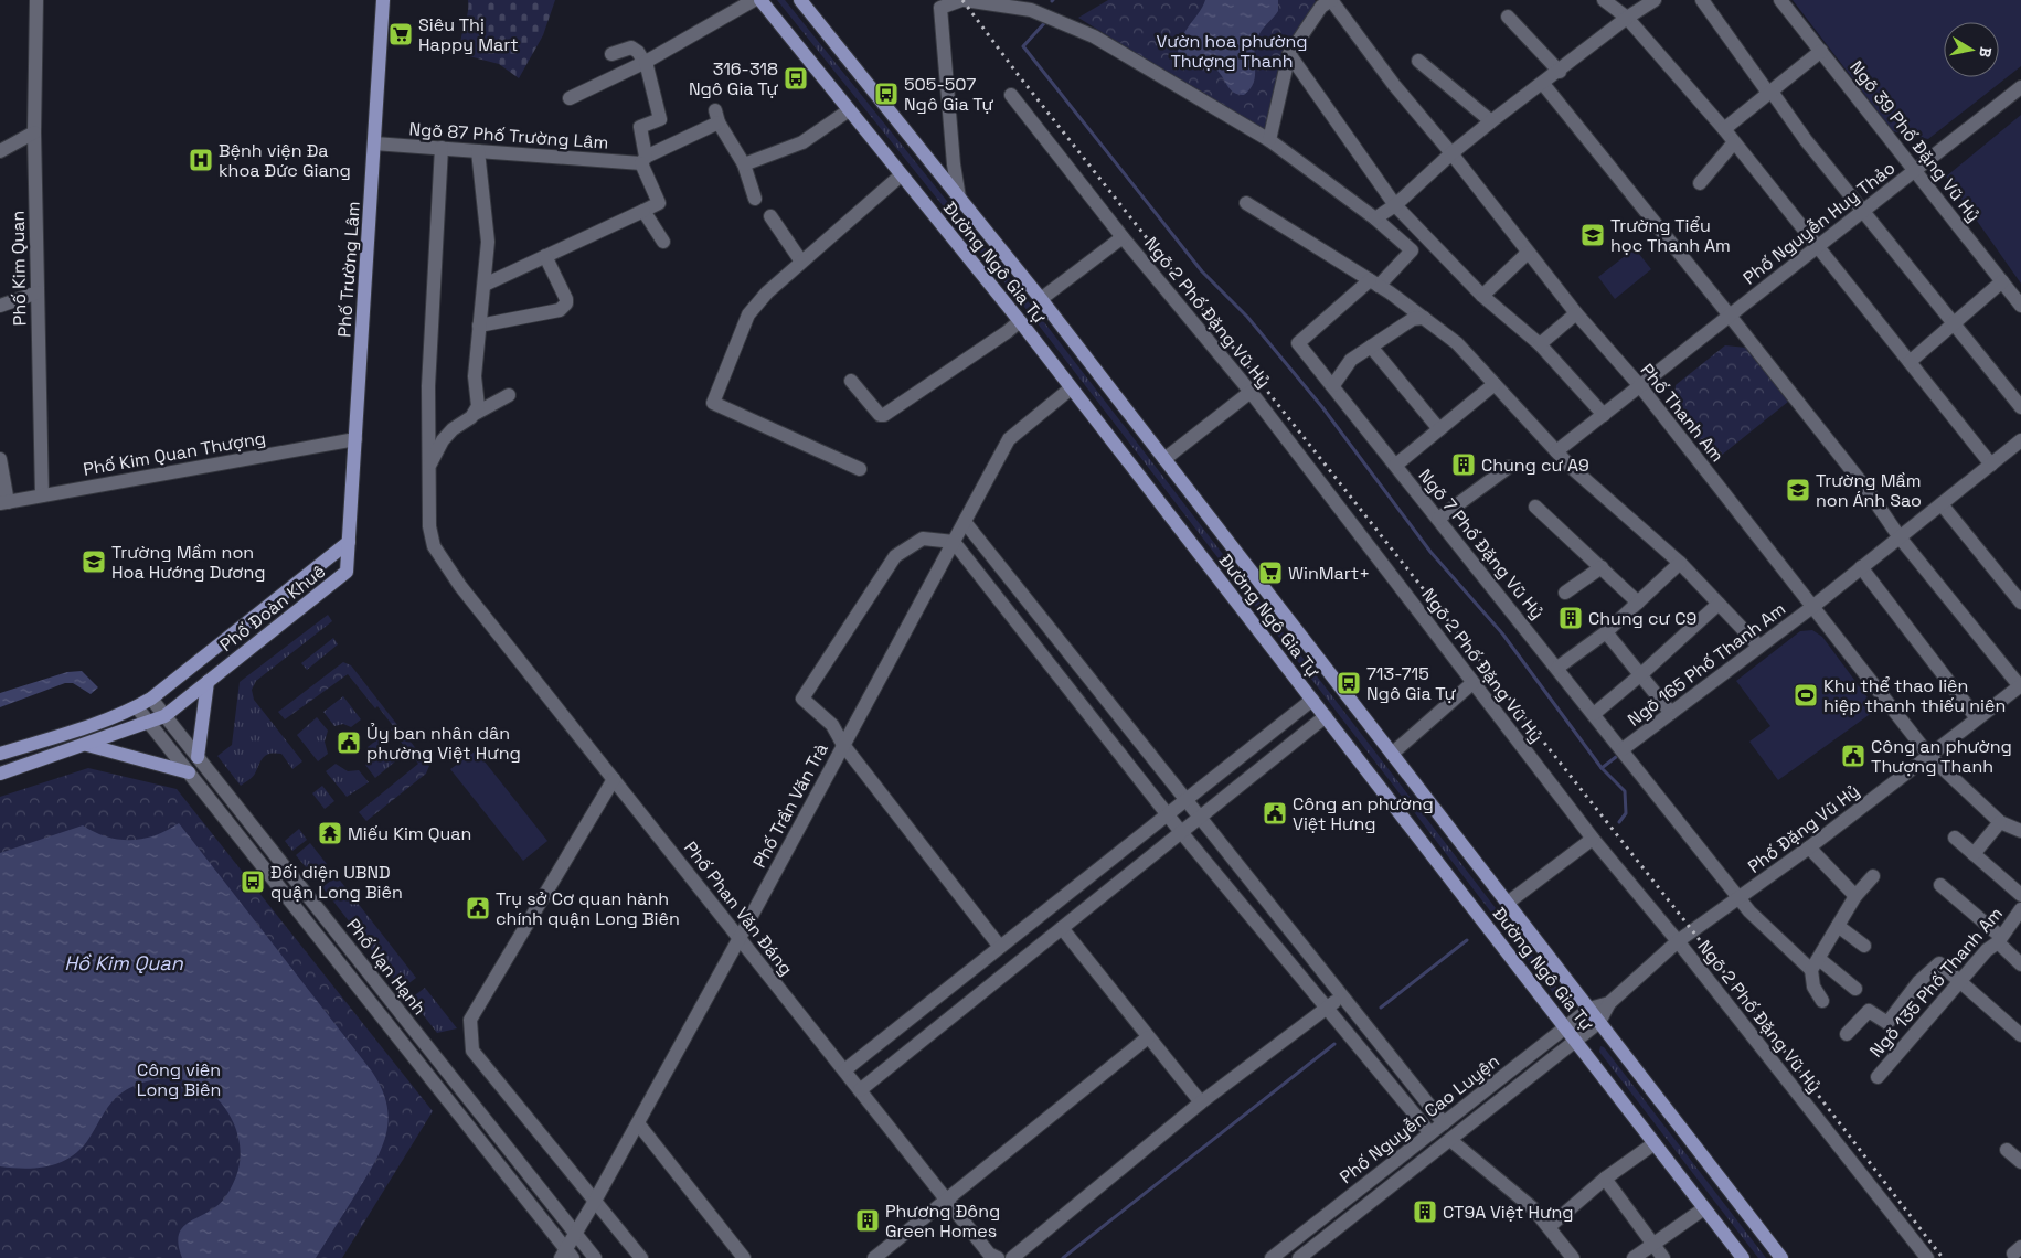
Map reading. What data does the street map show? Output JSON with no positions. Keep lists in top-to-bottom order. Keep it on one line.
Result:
{"streets":{"main road":["Đường Ngô Gia Tự","Phố Trường Lâm","Phố Đoàn Khuê"],"street":["Ngõ 87 Phố Trường Lâm","Ngõ 39 Phố Đặng Vũ Hỷ","Phố Nguyễn Huy Thảo","Phố Kim Quan","Ngõ 2 Phố Đặng Vũ Hỷ","Phố Thanh Am","Phố Kim Quan Thượng","Ngõ 7 Phố Đặng Vũ Hỷ","Ngõ 165 Phố Thanh Am","Phố Trần Văn Trà","Phố Đặng Vũ Hỷ","Phố Phan Văn Đáng","Phố Vạn Hạnh","Ngõ 135 Phố Thanh Am","Phố Nguyễn Cao Luyện"]},"crossings":[["Ngõ 87 Phố Trường Lâm","Phố Trường Lâm"],["Ngõ 87 Phố Trường Lâm","Phố Phan Văn Đáng"],["Ngõ 39 Phố Đặng Vũ Hỷ","Phố Nguyễn Huy Thảo"],["Phố Nguyễn Huy Thảo","Phố Thanh Am"],["Đường Ngô Gia Tự","Phố Trần Văn Trà"],["Đường Ngô Gia Tự","Phố Đặng Vũ Hỷ"],["Đường Ngô Gia Tự","Phố Nguyễn Cao Luyện"],["Phố Kim Quan","Phố Kim Quan Thượng"],["Phố Trường Lâm","Phố Kim Quan Thượng"],["Phố Trường Lâm","Phố Đoàn Khuê"],["Ngõ 2 Phố Đặng Vũ Hỷ","Phố Đặng Vũ Hỷ"],["Phố Thanh Am","Ngõ 165 Phố Thanh Am"],["Phố Thanh Am","Phố Đặng Vũ Hỷ"],["Ngõ 7 Phố Đặng Vũ Hỷ","Ngõ 165 Phố Thanh Am"],["Ngõ 7 Phố Đặng Vũ Hỷ","Phố Đặng Vũ Hỷ"],["Phố Đoàn Khuê","Phố Vạn Hạnh"],["Phố Trần Văn Trà","Phố Phan Văn Đáng"],["Phố Trần Văn Trà","Phố Vạn Hạnh"],["Phố Đặng Vũ Hỷ","Phố Nguyễn Cao Luyện"]],"water":["Hồ Kim Quan"],"parks":["Vườn hoa phường Thượng Thanh","Công viên Long Biên"],"places":{"supermarket":["Siêu Thị Happy Mart","WinMart+"],"bus stop":["316-318 Ngô Gia Tự","505-507 Ngô Gia Tự","713-715 Ngô Gia Tự","Đối diện UBND quận Long Biên"],"hospital":["Bệnh viện Đa khoa Đức Giang"],"school or university":["Trường Tiểu học Thanh Am","Trường Mầm non Ánh Sao","Trường Mầm non Hoa Hướng Dương"],"building":["Chung cư A9","Chung cư C9","CT9A Việt Hưng","Phương Đông Green Homes"],"sports":["Khu thể thao liên hiệp thanh thiếu niên"],"public building":["Ủy ban nhân dân phường Việt Hưng","Công an phường Thượng Thanh","Công an phường Việt Hưng","Trụ sở Cơ quan hành chính quận Long Biên"],"temple":["Miếu Kim Quan"]},"north":"right"}
